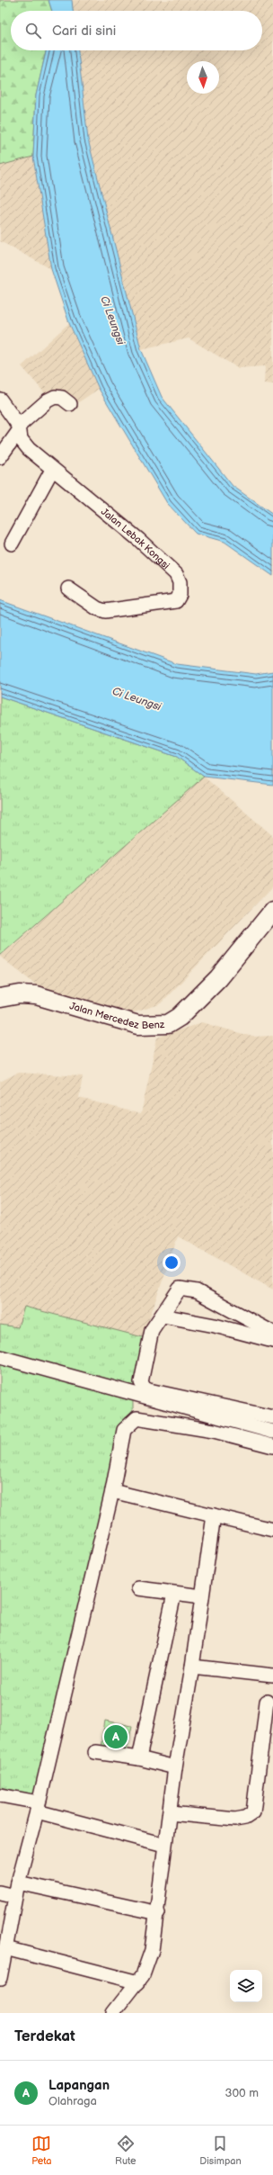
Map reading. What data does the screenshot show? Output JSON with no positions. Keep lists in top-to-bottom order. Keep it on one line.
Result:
{"streets":{"main road":["Jalan Mercedez Benz"],"street":["Jalan Lebak Kongsi"]},"water":["Ci Leungsi"],"north":"bottom","page":{"search":"Cari di sini","pins":"A","heading":"Terdekat","list":[{"mark":"A","name":"Lapangan","note":"Olahraga","value":"300 m"}],"nav":["Peta","Rute","Disimpan"]}}
